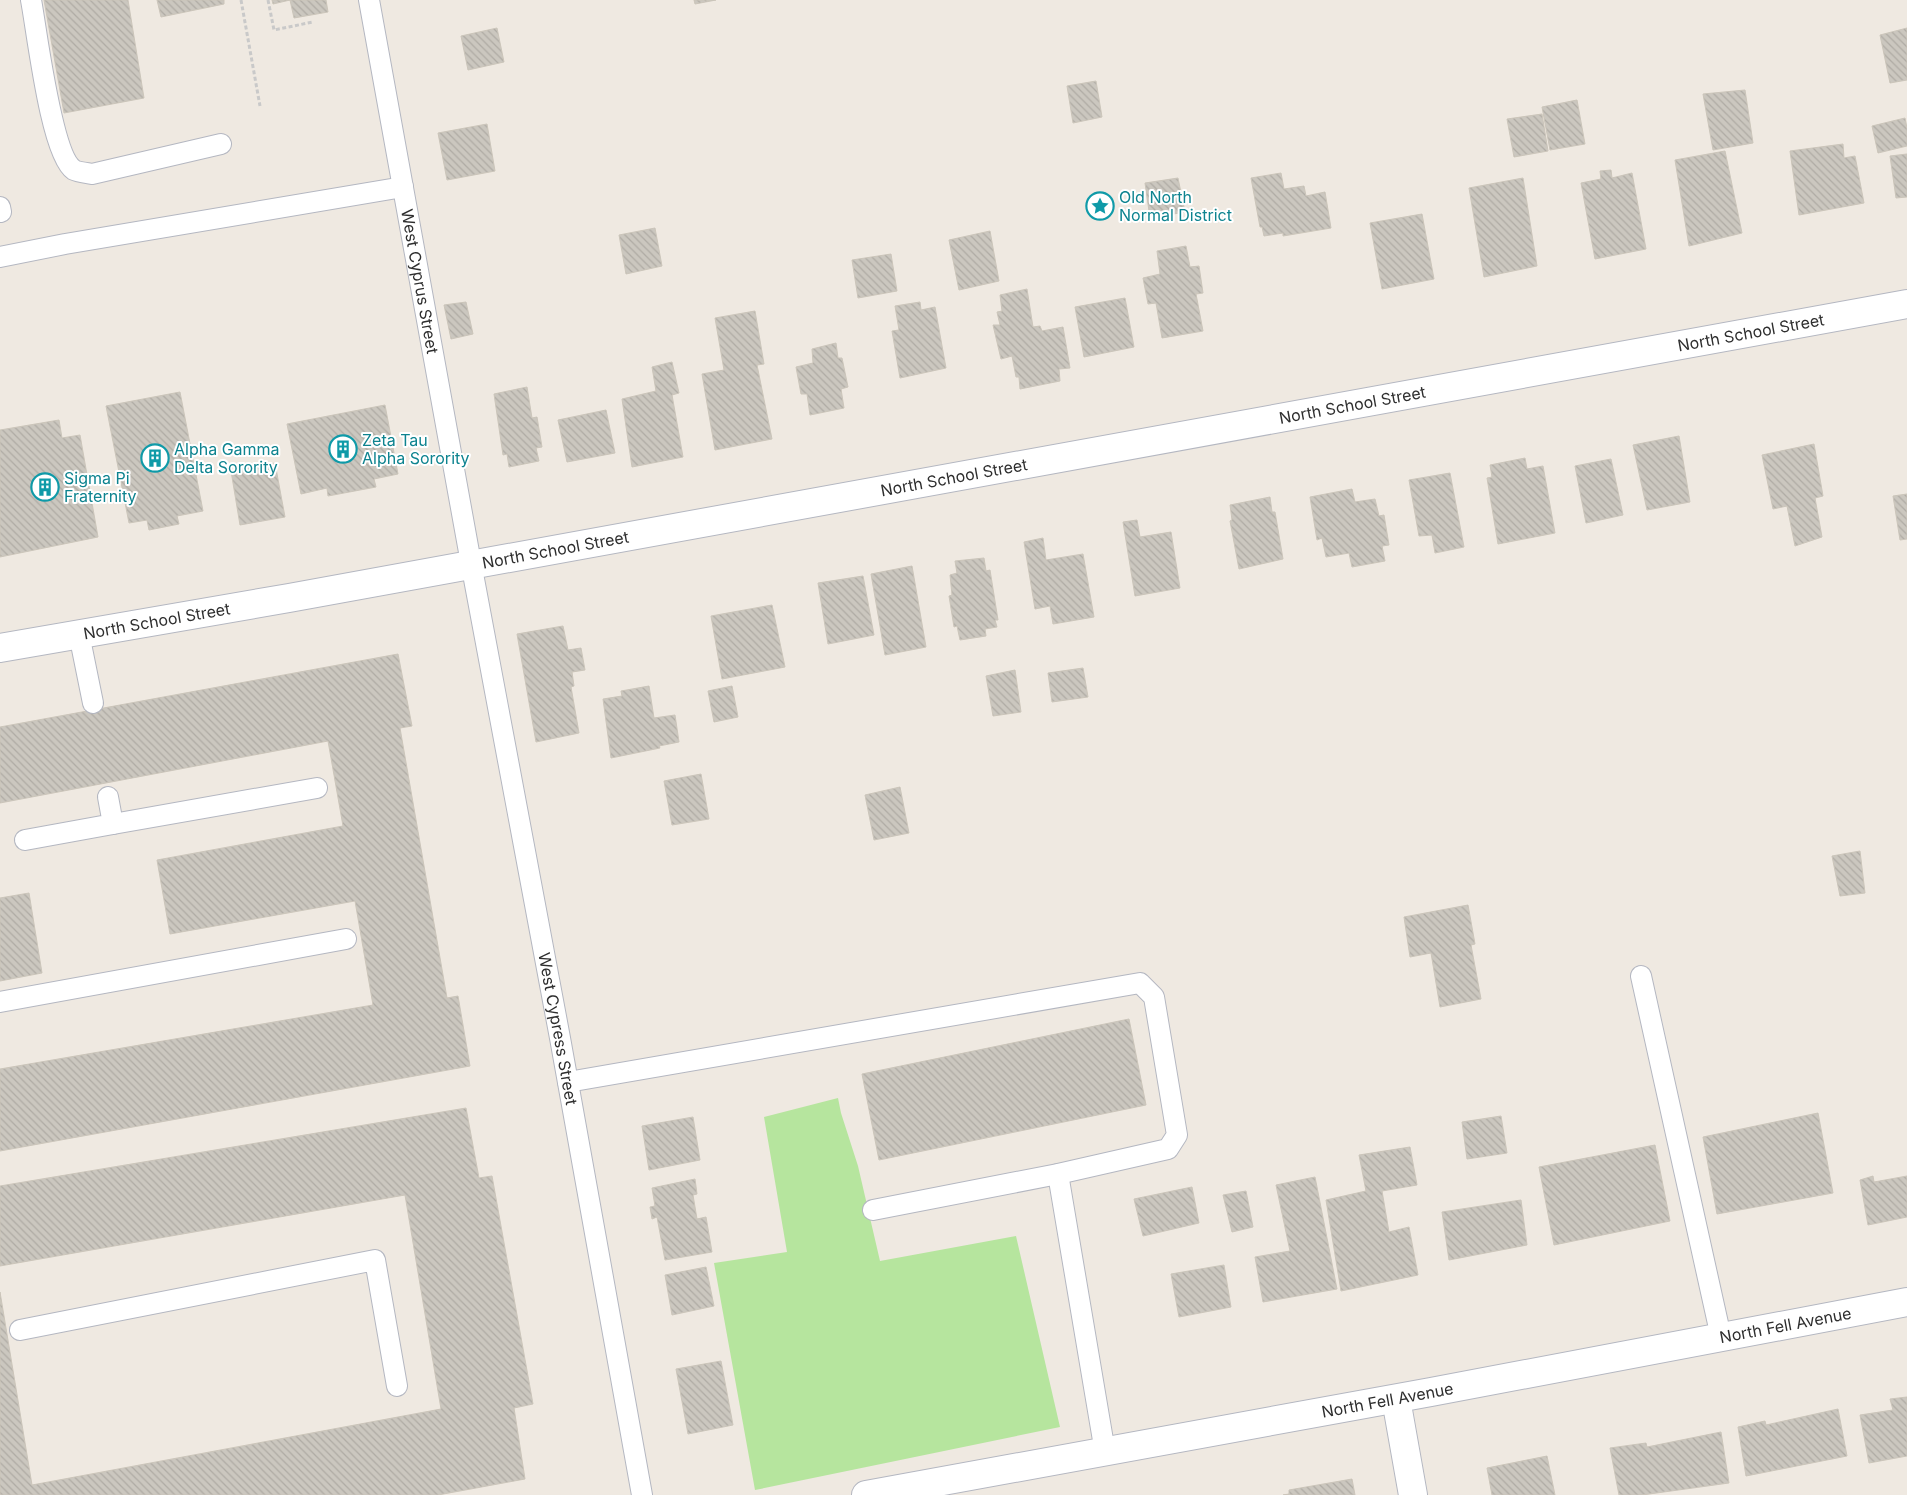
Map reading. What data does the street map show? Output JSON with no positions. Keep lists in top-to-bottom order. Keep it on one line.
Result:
{"streets":{"street":["North School Street","North Fell Avenue"],"lane":["West Cyprus Street","West Cypress Street"]},"crossings":[["West Cyprus Street","North School Street"],["West Cyprus Street","West Cypress Street"],["North School Street","West Cypress Street"]],"places":{"place":["Old North Normal District"],"building":["Ζeta Tau Alpha Sorority","Alpha Gamma Delta Sorority","Sigma Pi Fraternity"]}}
